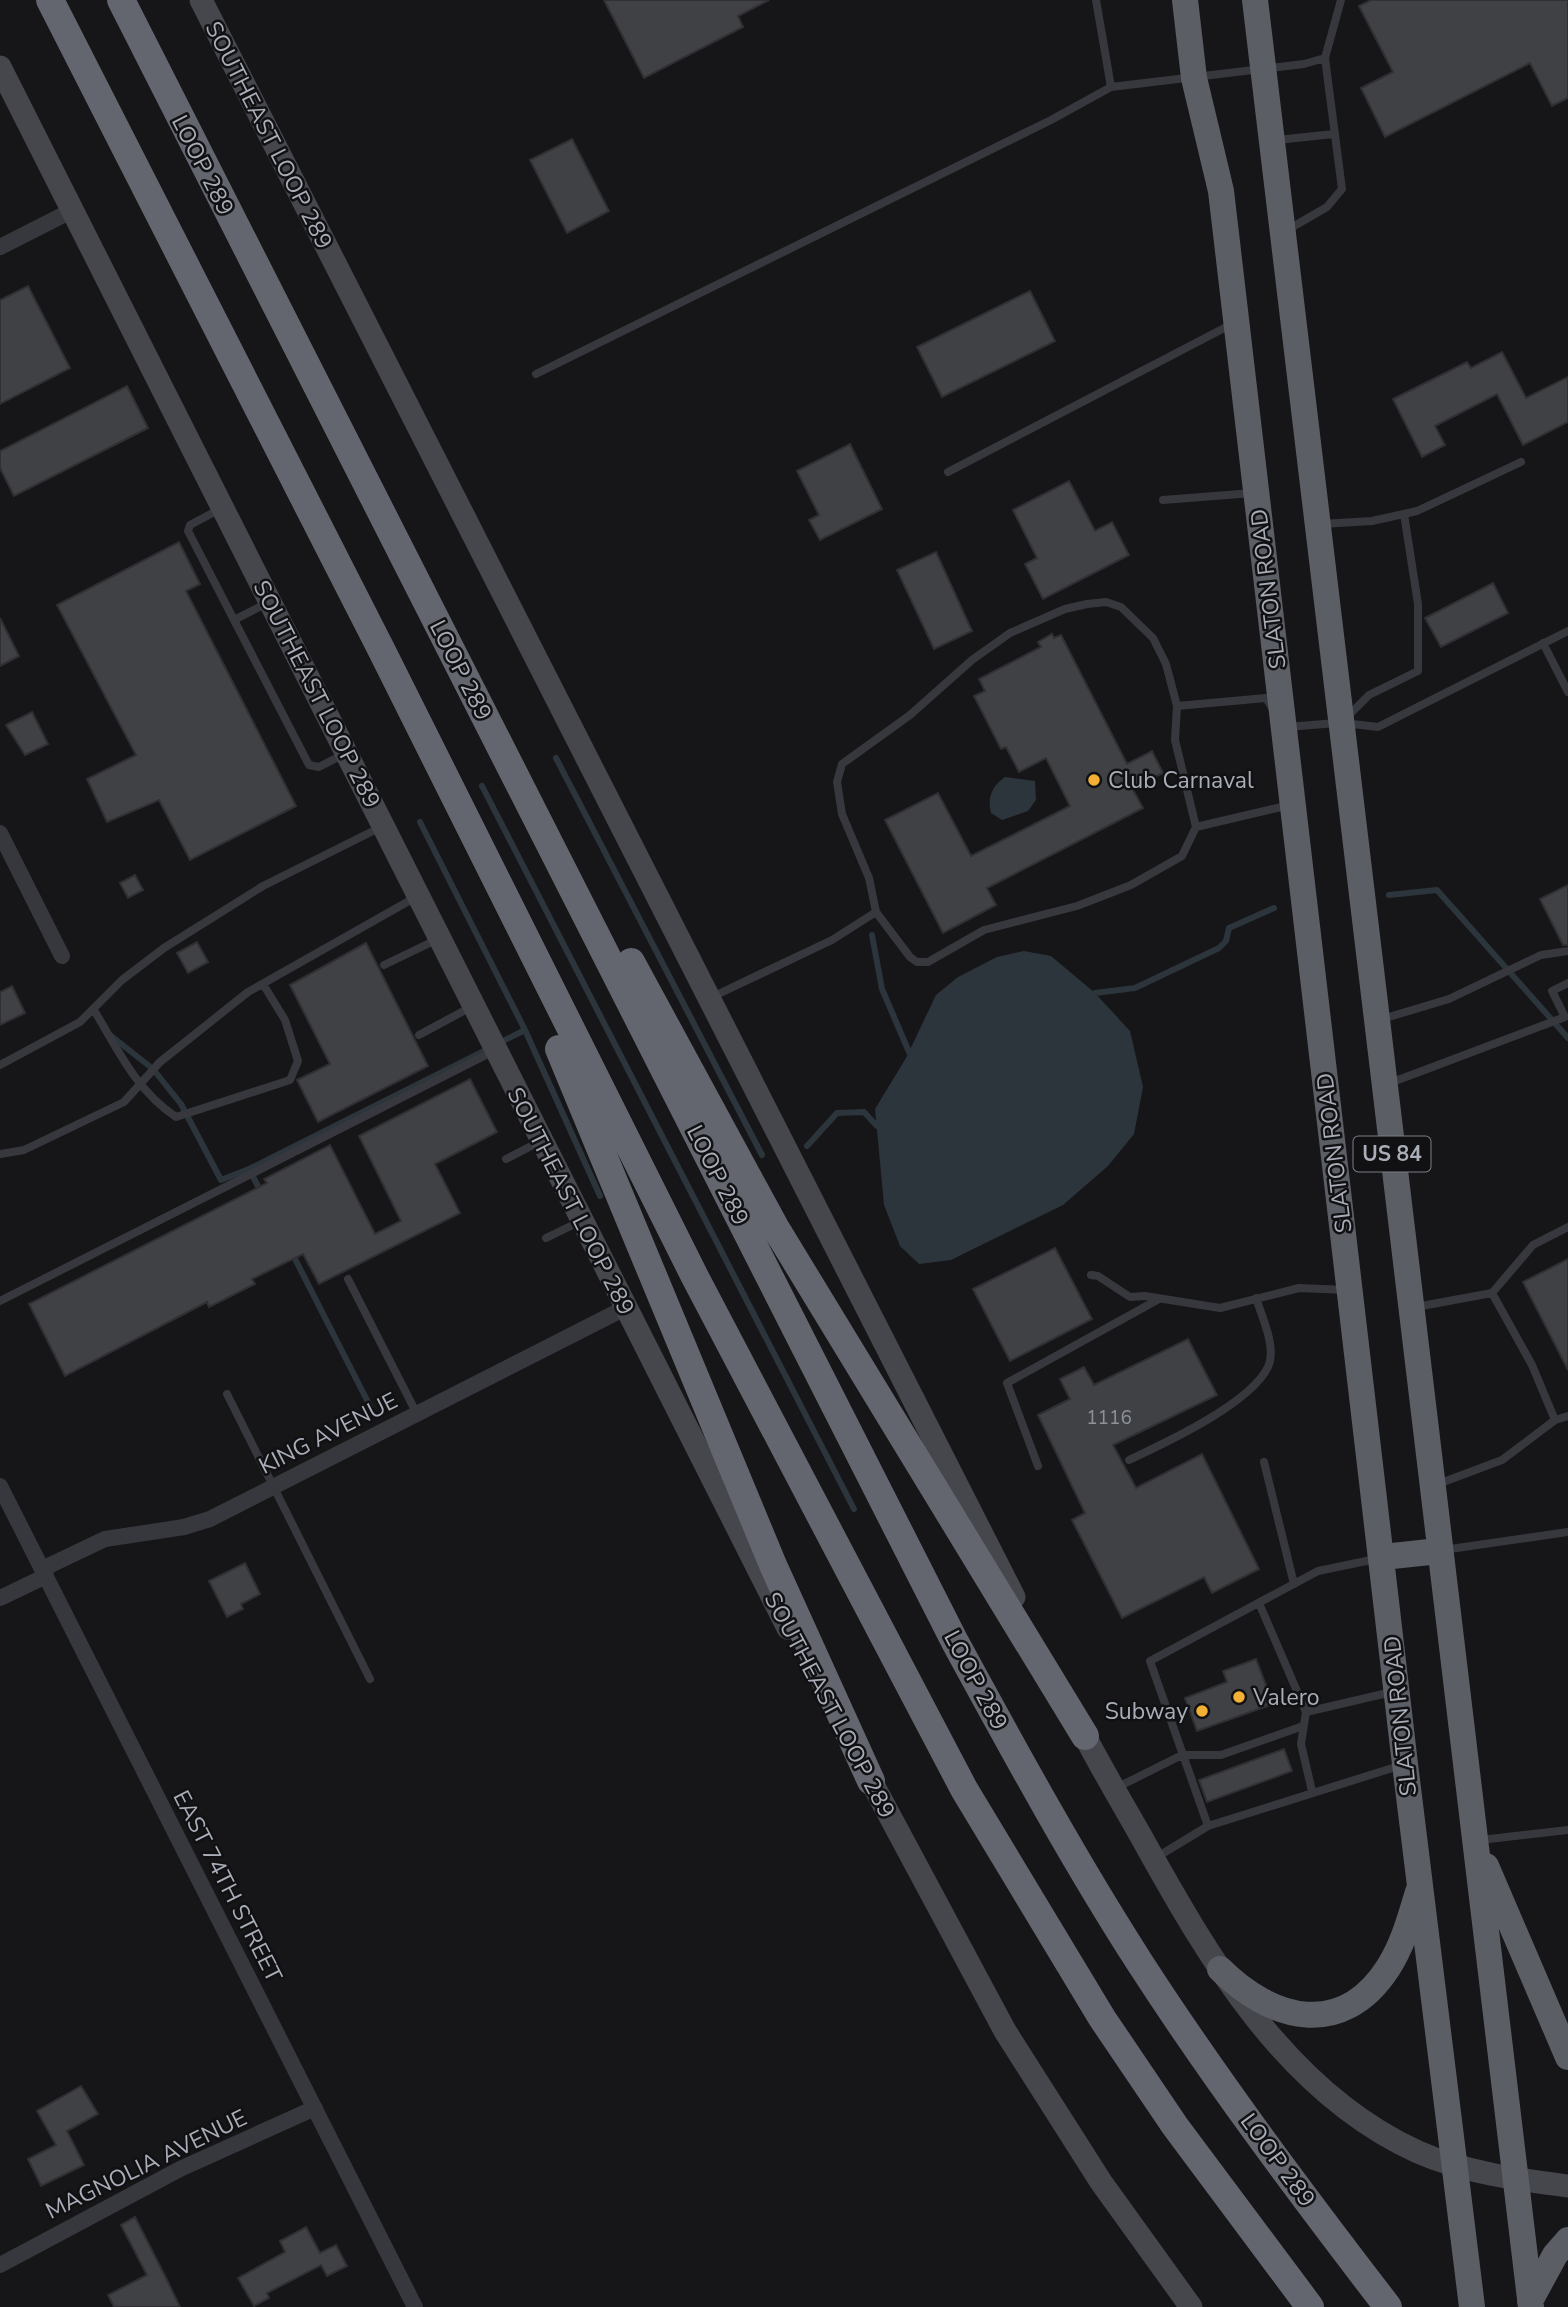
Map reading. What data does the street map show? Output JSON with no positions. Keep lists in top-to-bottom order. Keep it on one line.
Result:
{"streets":{"highway":["LOOP 289","SLATON ROAD","US 84"],"main road":["SOUTHEAST LOOP 289"],"street":["KING AVENUE","EAST 74TH STREET","MAGNOLIA AVENUE"]},"crossings":[["SOUTHEAST LOOP 289","SLATON ROAD"],["SOUTHEAST LOOP 289","US 84"],["SOUTHEAST LOOP 289","KING AVENUE"],["KING AVENUE","EAST 74TH STREET"],["EAST 74TH STREET","MAGNOLIA AVENUE"]],"places":["Club Carnaval","Valero","Subway"],"house_numbers":["1116"]}
